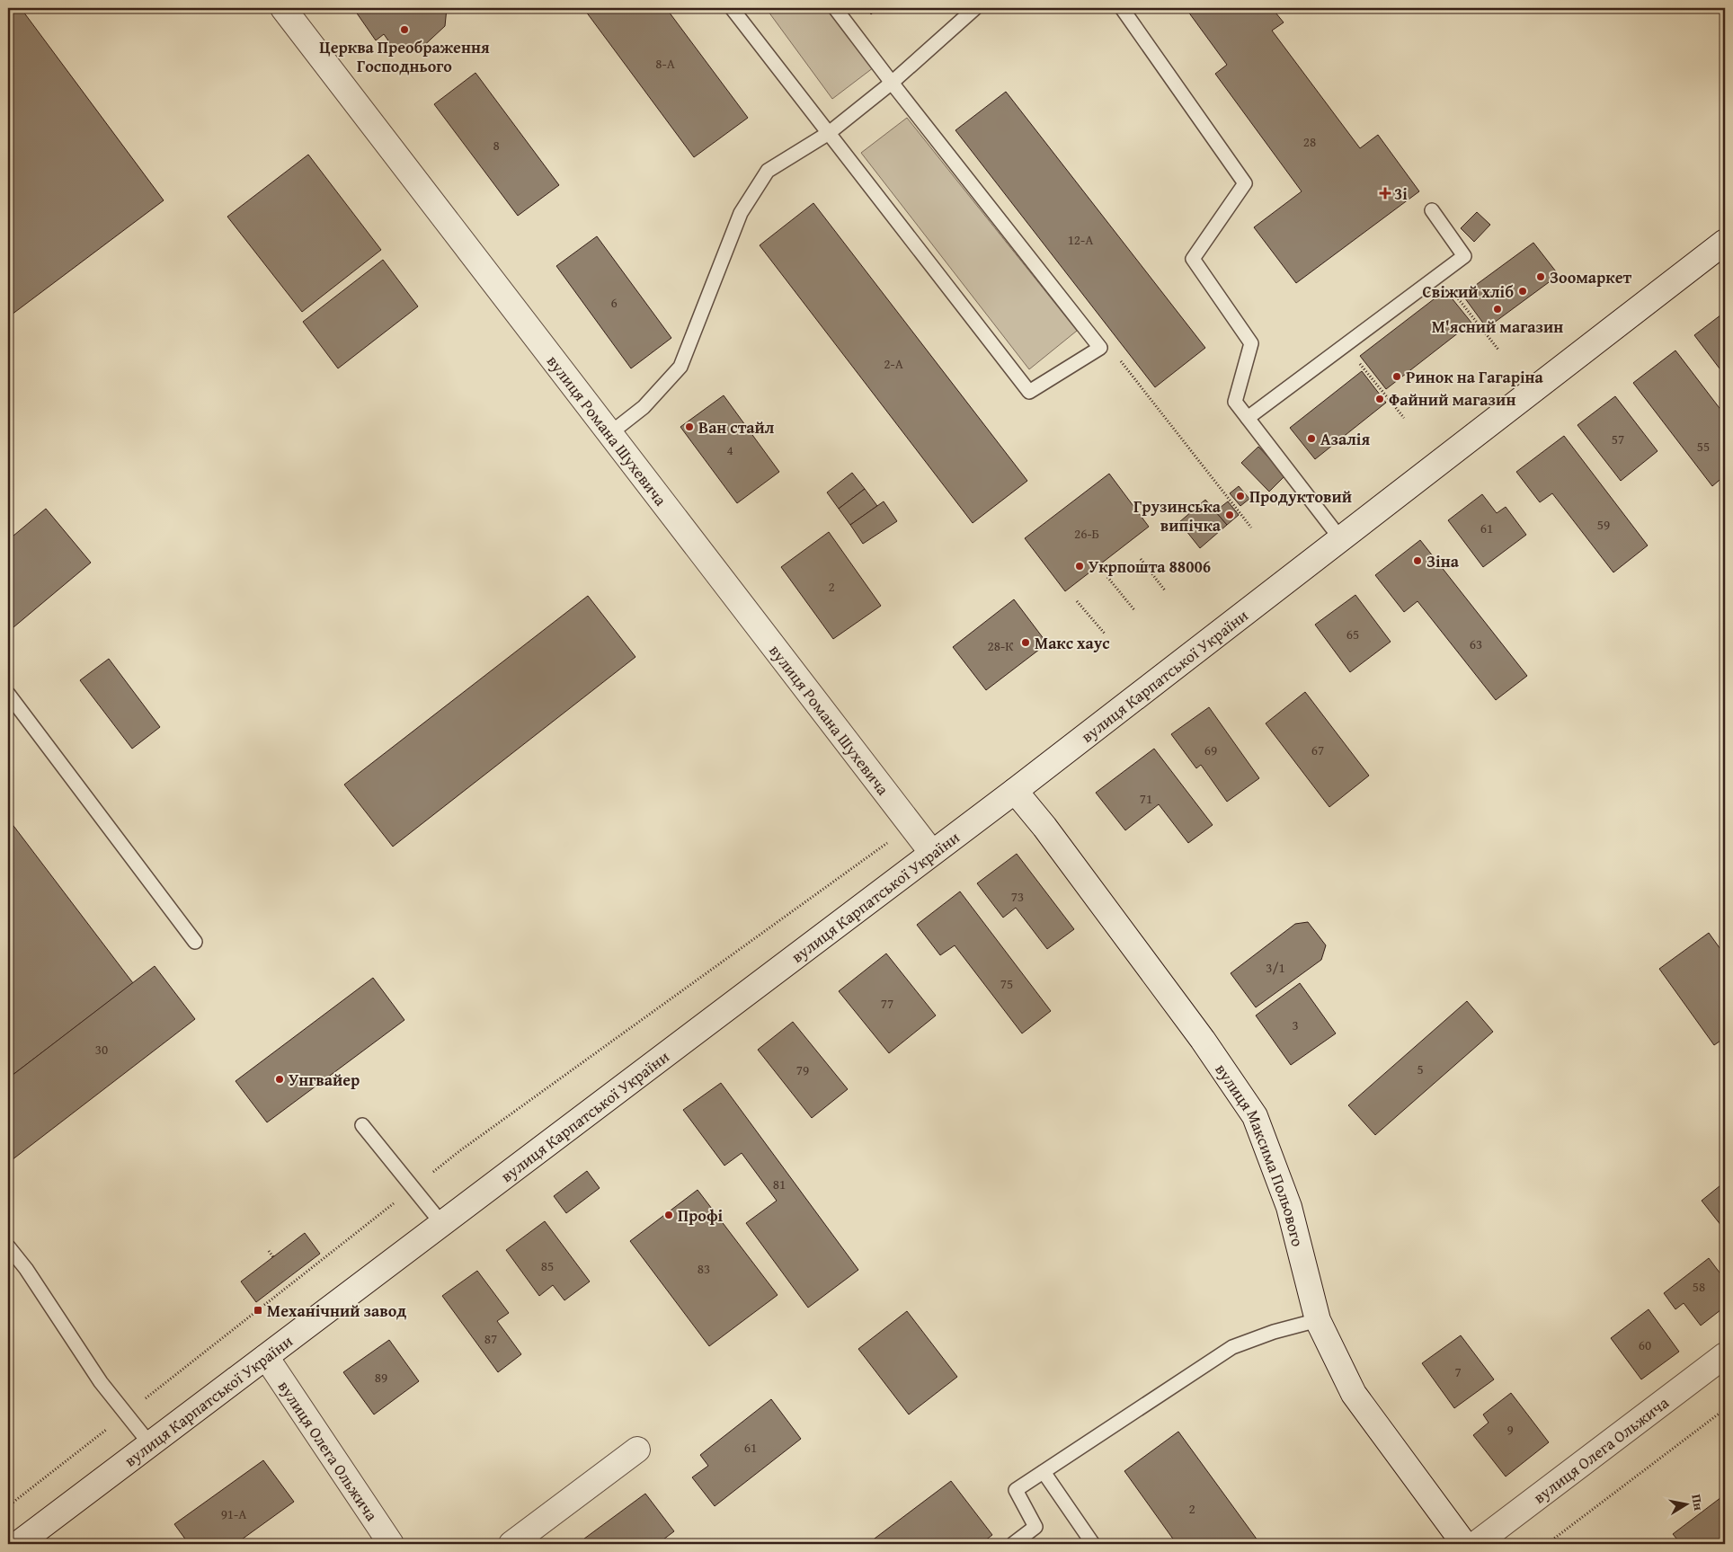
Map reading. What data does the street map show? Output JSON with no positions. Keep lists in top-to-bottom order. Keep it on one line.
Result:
{"streets":{"street":["вулиця Романа Шухевича","вулиця Карпатської України","вулиця Максима Польового","вулиця Олега Ольжича"]},"crossings":[["вулиця Романа Шухевича","вулиця Карпатської України"],["вулиця Карпатської України","вулиця Максима Польового"],["вулиця Карпатської України","вулиця Олега Ольжича"]],"places":{"other":["Церква Преображення Господнього","Зоомаркет","Свіжий хліб","М'ясний магазин","Ринок на Гагаріна","Файний магазин","Ван стайл","Азалія","Продуктовий","Грузинська випічка","Зіна","Укрпошта 88006","Макс хаус","Унгвайер","Профі"],"health":["3і"],"transit":["Механічний завод"]},"house_numbers":["8-А","28","8","12-А","6","2-А","57","55","4","59","61","26-Б","2","65","63","28-К","69","67","71","73","3/1","75","77","3","30","5","79","81","85","83","58","87","60","7","89","9","61","2","91-А"],"north":"right"}
